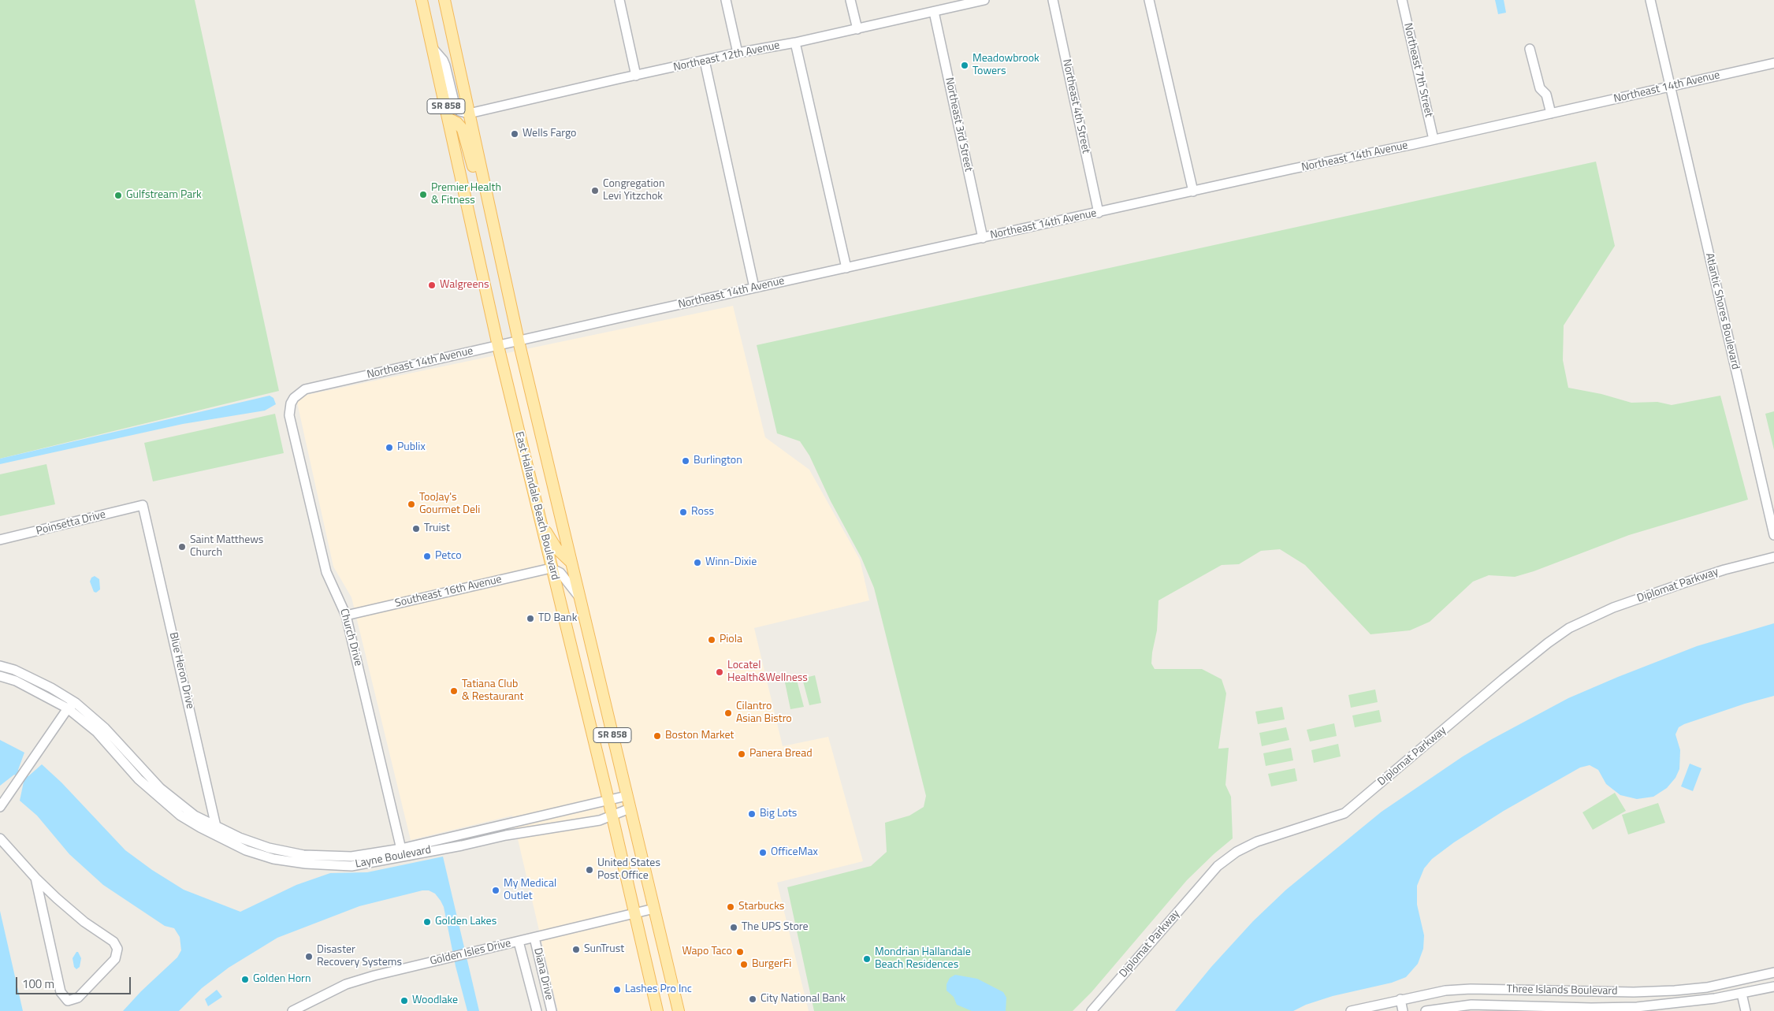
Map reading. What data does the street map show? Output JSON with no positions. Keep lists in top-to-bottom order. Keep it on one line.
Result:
{"streets":{"main road":["SR 858","East Hallandale Beach Boulevard"],"street":["Northeast 12th Avenue","Northeast 7th Street","Northeast 14th Avenue","Northeast 4th Street","Northeast 3rd Street","Atlantic Shores Boulevard","Poinsetta Drive","Diplomat Parkway","Southeast 16th Avenue","Church Drive","Blue Heron Drive","Layne Boulevard","Golden Isles Drive","Diana Drive","Three Islands Boulevard"]},"crossings":[["Northeast 12th Avenue","Northeast 3rd Street"],["Northeast 12th Avenue","East Hallandale Beach Boulevard"],["Northeast 7th Street","Northeast 14th Avenue"],["Northeast 14th Avenue","Northeast 4th Street"],["Northeast 14th Avenue","Northeast 3rd Street"],["Northeast 14th Avenue","Atlantic Shores Boulevard"],["Northeast 14th Avenue","East Hallandale Beach Boulevard"],["Northeast 14th Avenue","Church Drive"],["East Hallandale Beach Boulevard","Southeast 16th Avenue"],["East Hallandale Beach Boulevard","Layne Boulevard"],["East Hallandale Beach Boulevard","Golden Isles Drive"],["Poinsetta Drive","Blue Heron Drive"],["Southeast 16th Avenue","Church Drive"],["Church Drive","Layne Boulevard"],["Blue Heron Drive","Layne Boulevard"],["Golden Isles Drive","Diana Drive"]],"places":["Meadowbrook Towers","Wells Fargo","Congregation Levi Yitzchok","Premier Health & Fitness","Gulfstream Park","Walgreens","Publix","Burlington","TooJay's Gourmet Deli","Ross","Truist","Saint Matthews Church","Petco","Winn-Dixie","TD Bank","Piola","Locatel Health&Wellness","Tatiana Club & Restaurant","Cilantro Asian Bistro","Boston Market","Panera Bread","Big Lots","OfficeMax","United States Post Office","My Medical Outlet","Starbucks","Golden Lakes","The UPS Store","SunTrust","Wapo Taco","Disaster Recovery Systems","Mondrian Hallandale Beach Residences","BurgerFi","Golden Horn","Lashes Pro Inc","City National Bank","Woodlake"],"scale_bar":"100 m"}
